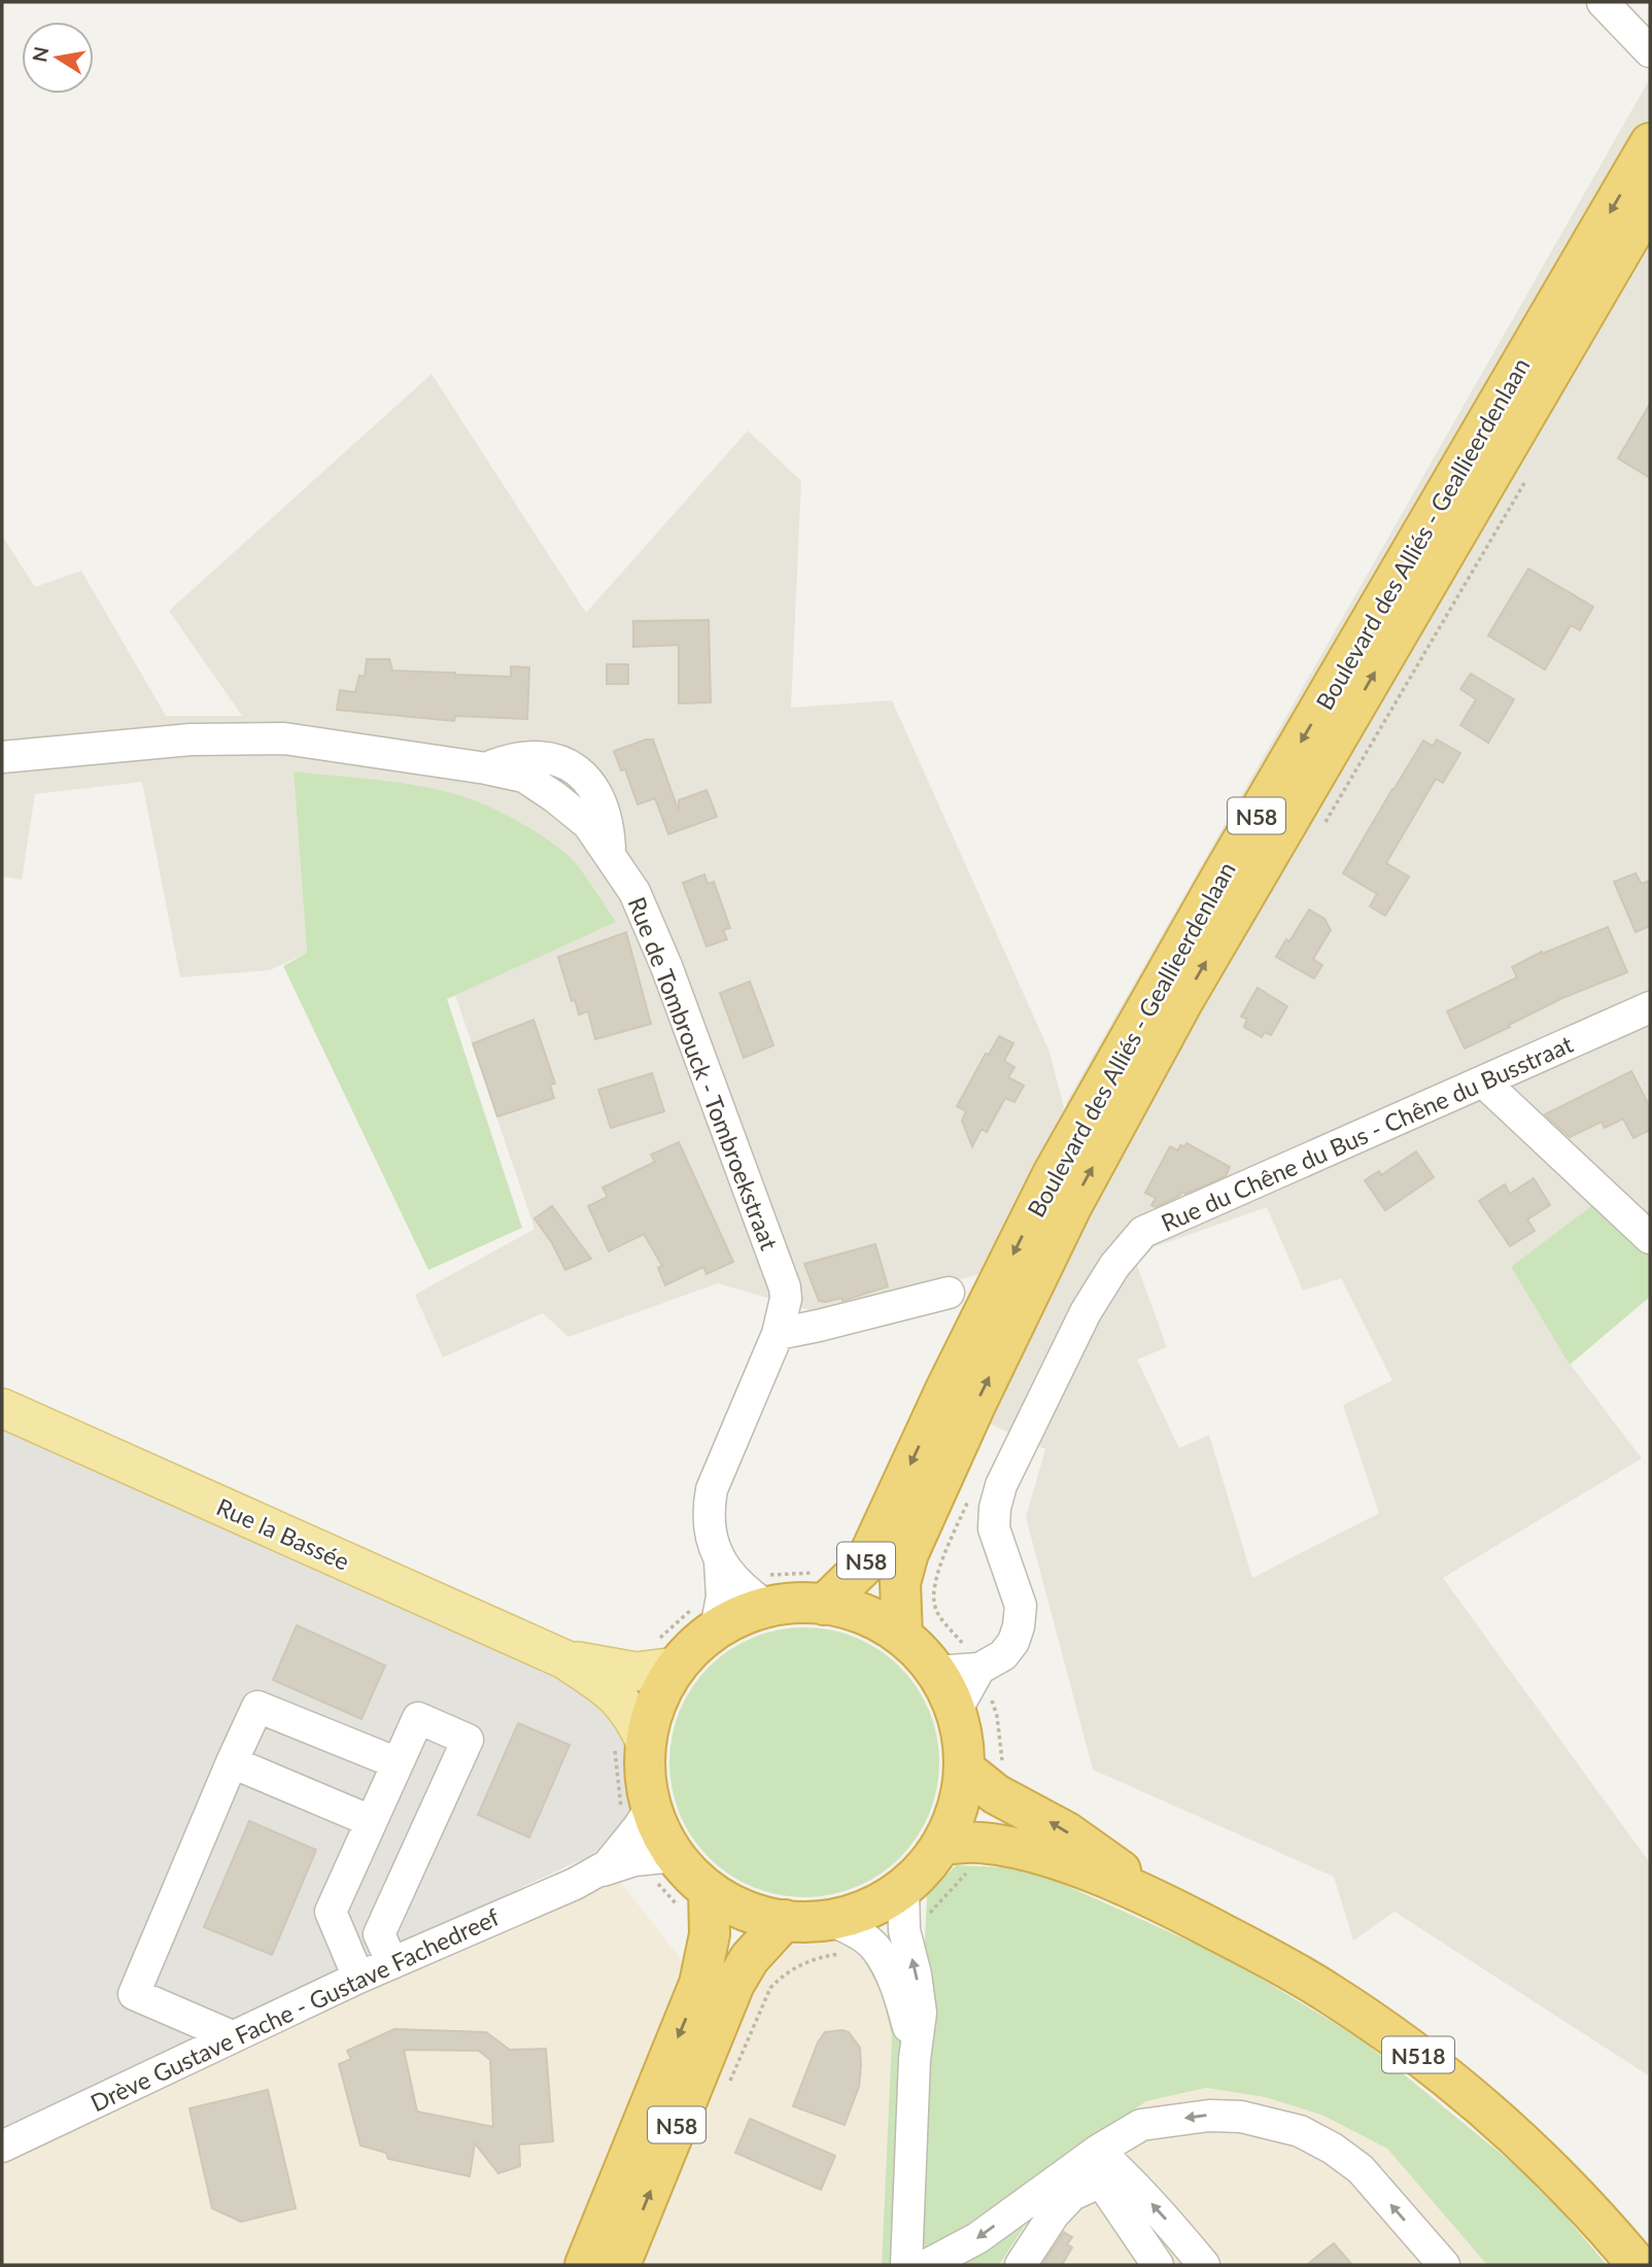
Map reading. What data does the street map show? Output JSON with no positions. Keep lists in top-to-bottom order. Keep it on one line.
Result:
{"streets":{"highway":["Boulevard des Alliés - Geallieerdenlaan","N58","N518"],"main road":["Rue la Bassée"],"street":["Rue de Tombrouck - Tombroekstraat","Rue du Chêne du Bus - Chêne du Busstraat","Drève Gustave Fache - Gustave Fachedreef"]},"north":"left"}
